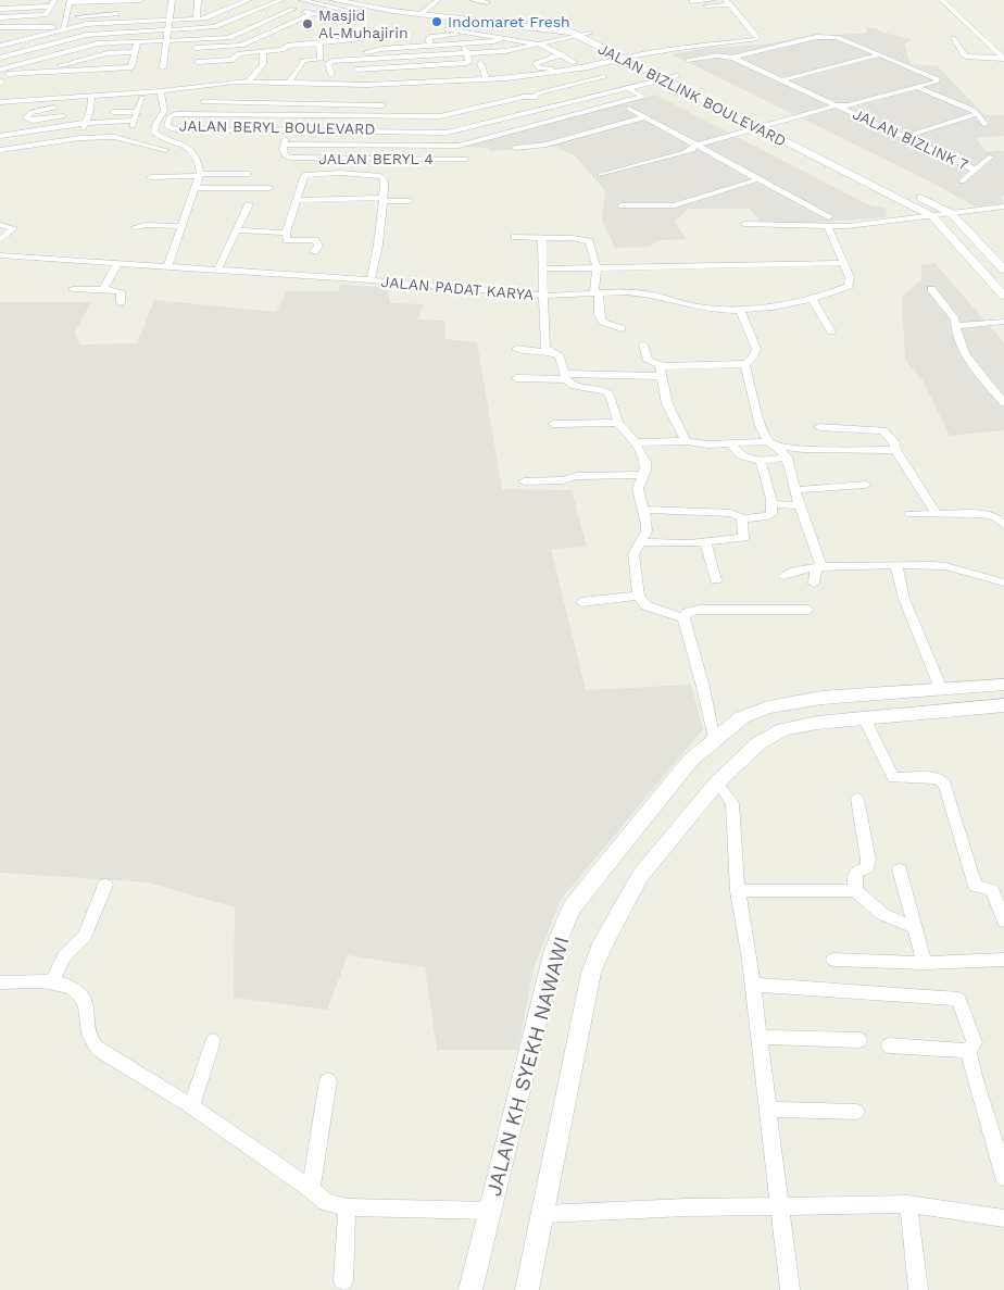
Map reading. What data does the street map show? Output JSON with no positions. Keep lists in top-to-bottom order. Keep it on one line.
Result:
{"streets":{"street":["JALAN BIZLINK BOULEVARD","JALAN BERYL BOULEVARD","JALAN BIZLINK 7","JALAN BERYL 4","JALAN PADAT KARYA","JALAN KH SYEKH NAWAWI"]},"crossings":[["JALAN BIZLINK BOULEVARD","JALAN BERYL BOULEVARD"]],"places":["Indomaret Fresh","Masjid Al-Muhajirin"]}
